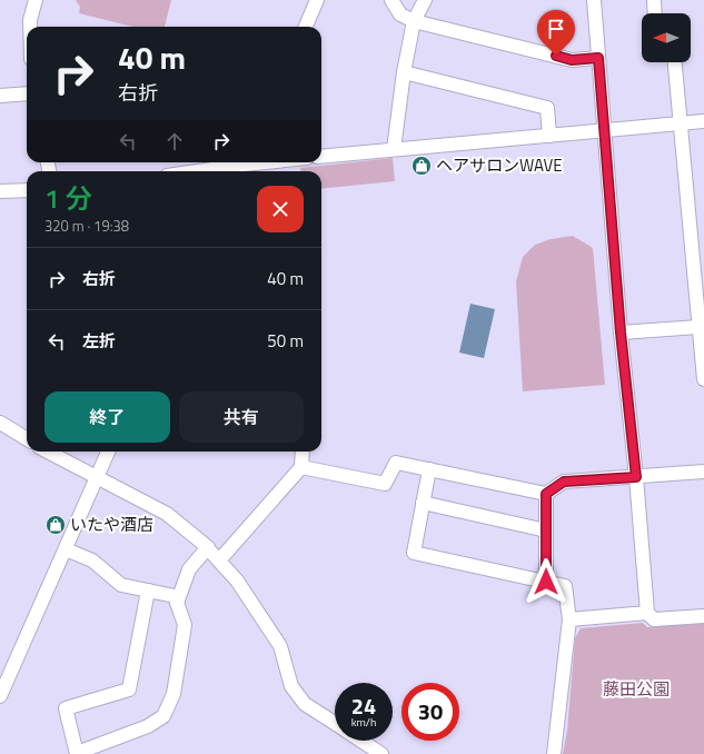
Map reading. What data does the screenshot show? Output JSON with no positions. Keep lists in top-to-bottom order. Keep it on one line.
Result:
{"parks":["藤田公園"],"places":{"shop":["ヘアサロンWAVE","いたや酒店"]},"north":"left","page":{"turn":["40 m","右折"],"heading":["1 分","320 m · 19:38"],"list":[{"name":"右折","value":"40 m"},{"name":"左折","value":"50 m"}],"buttons":["終了","共有"],"speed":"24 km/h","limit":"30"}}
